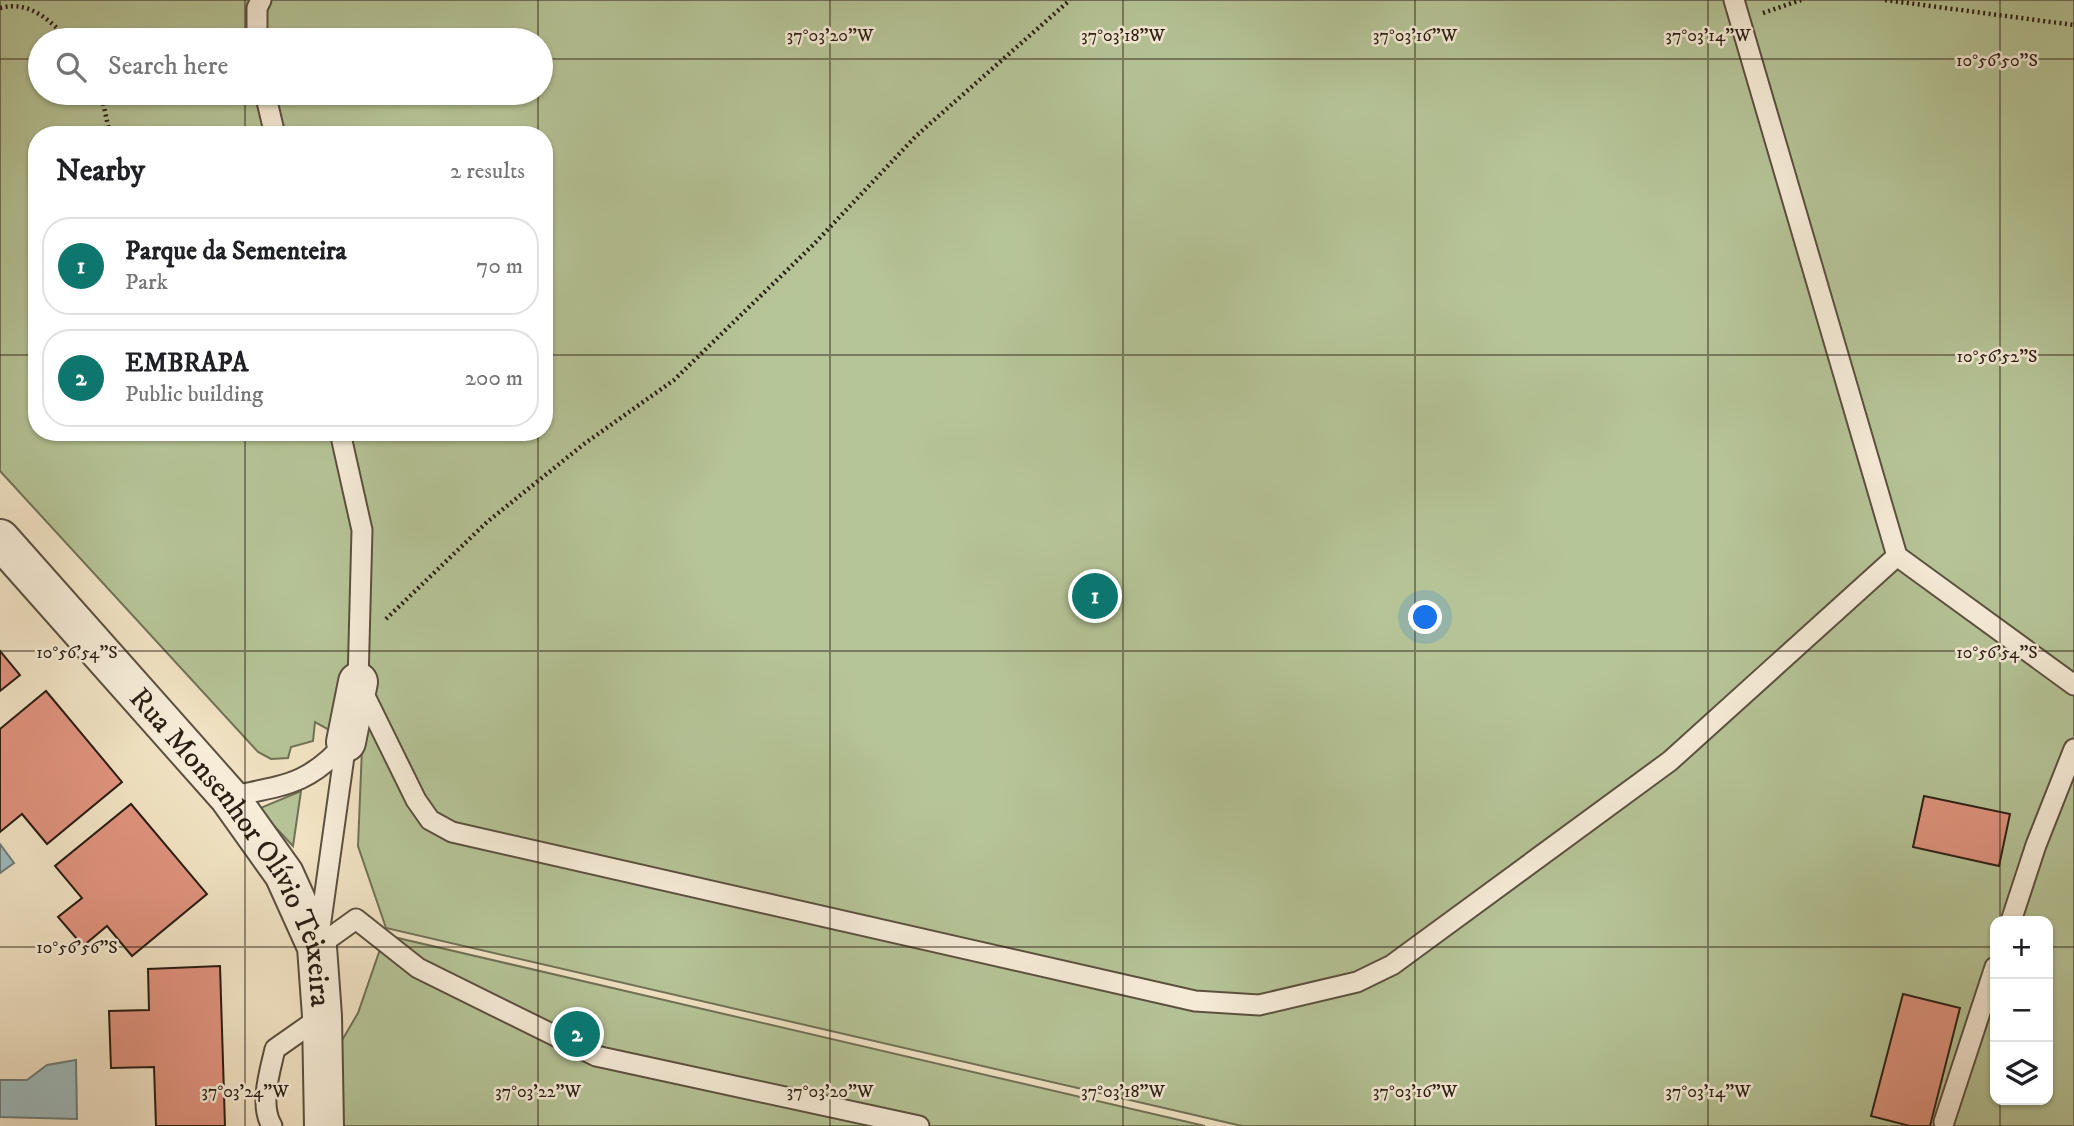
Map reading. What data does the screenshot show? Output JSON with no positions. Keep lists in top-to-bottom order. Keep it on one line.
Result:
{"streets":{"street":["Rua Monsenhor Olívio Teixeira"]},"page":{"search":"Search here","heading":["Nearby","2 results"],"list":[{"mark":"1","name":"Parque da Sementeira","note":"Park","value":"70 m"},{"mark":"2","name":"EMBRAPA","note":"Public building","value":"200 m"}],"pins":["1","2"],"map_buttons":["+","−"]},"coordinates":["37°03'20\"W","37°03'18\"W","37°03'16\"W","37°03'14\"W","10°56'50\"S","10°56'52\"S","10°56'54\"S","10°56'56\"S","37°03'24\"W","37°03'22\"W"]}
